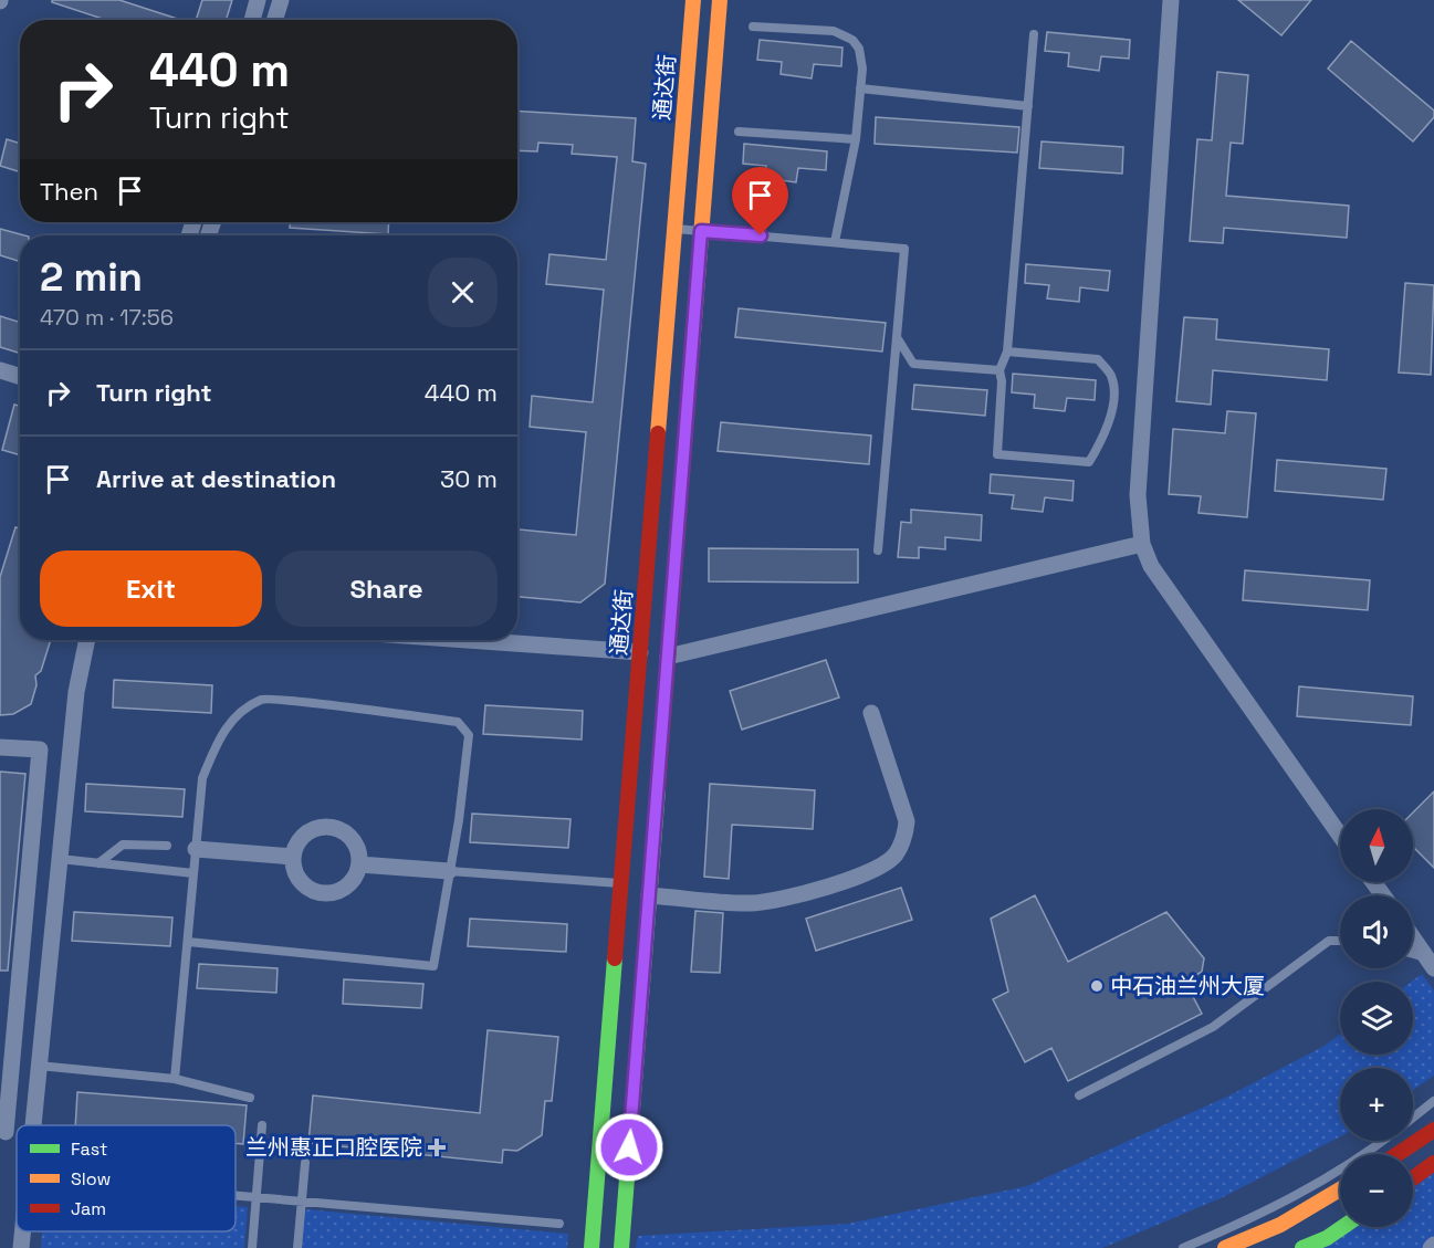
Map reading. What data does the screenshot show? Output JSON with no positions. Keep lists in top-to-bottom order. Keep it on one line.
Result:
{"streets":{"main road":["通达街"]},"places":{"other":["中石油兰州大厦"],"health":["兰州惠正口腔医院"]},"legend":["Fast","Slow","Jam"],"north":"top","page":{"turn":["440 m","Turn right"],"then":"Then","heading":["2 min","470 m · 17:56"],"list":[{"name":"Turn right","value":"440 m"},{"name":"Arrive at destination","value":"30 m"}],"buttons":["Exit","Share"],"map_buttons":["+","−"]}}
